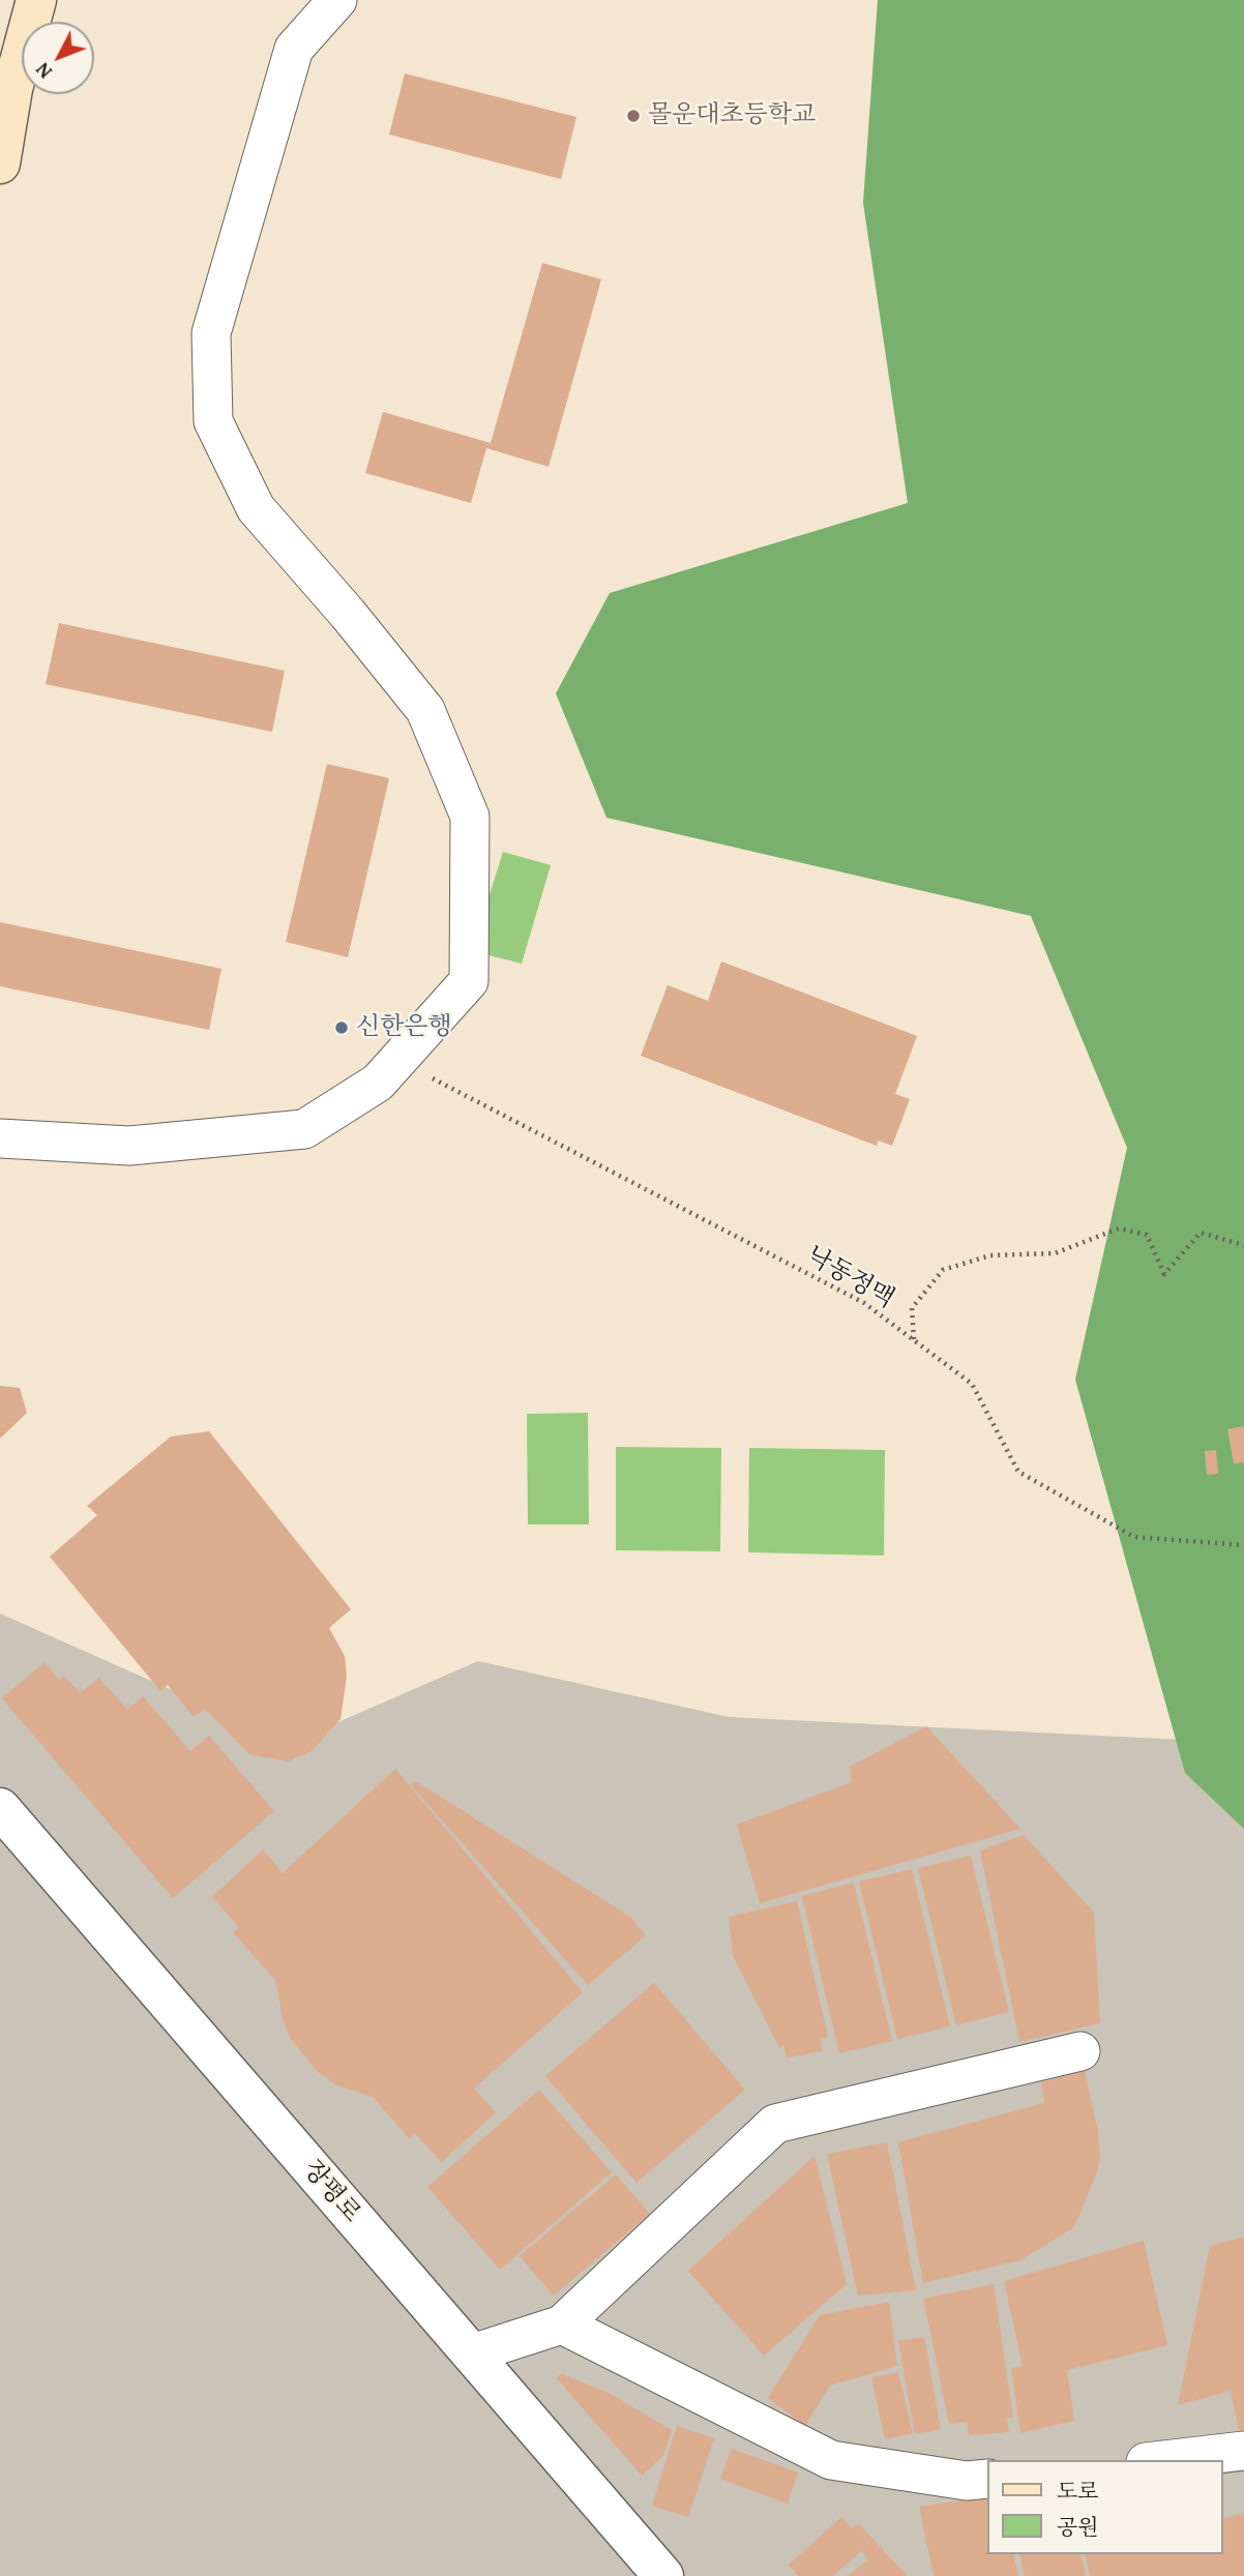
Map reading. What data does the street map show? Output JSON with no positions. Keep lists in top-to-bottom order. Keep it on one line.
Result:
{"streets":{"street":["장평로"],"path":["낙동정맥"]},"places":["몰운대초등학교","신한은행"],"legend":["도로","공원"],"north":"bottom left"}
